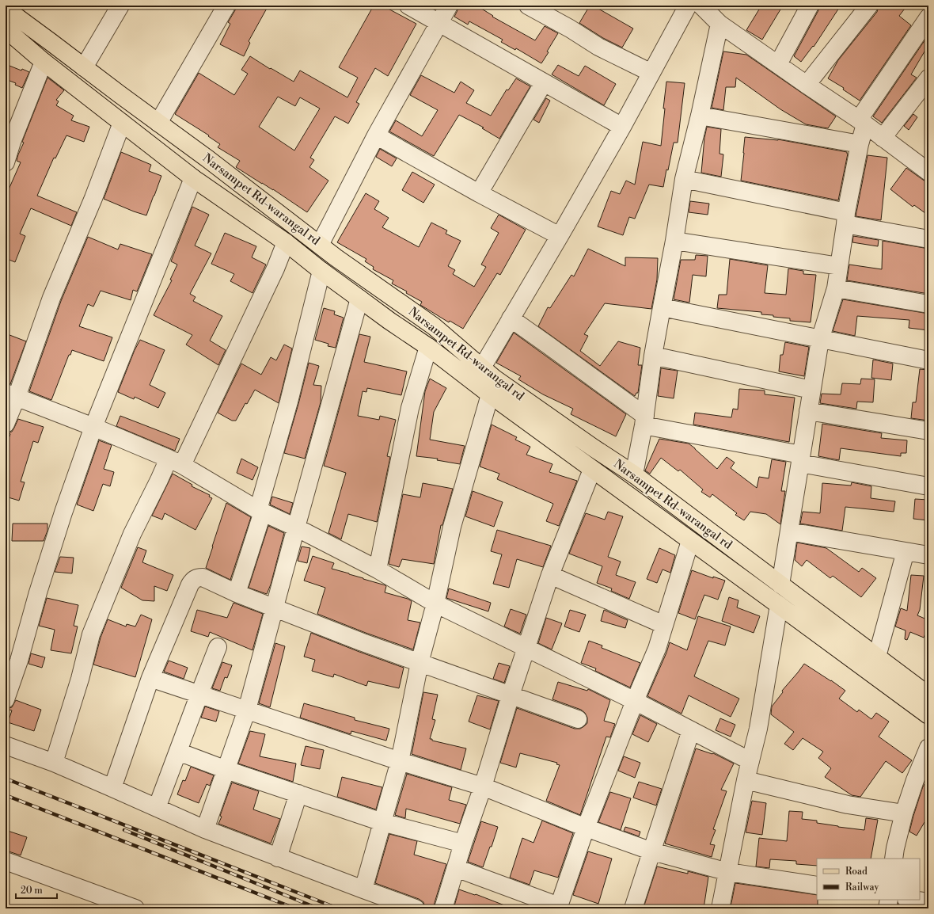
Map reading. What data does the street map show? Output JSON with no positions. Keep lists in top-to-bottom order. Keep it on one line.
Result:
{"streets":{"main road":["Narsampet Rd-warangal rd"]},"legend":["Road","Railway"],"scale_bar":"20 m"}
